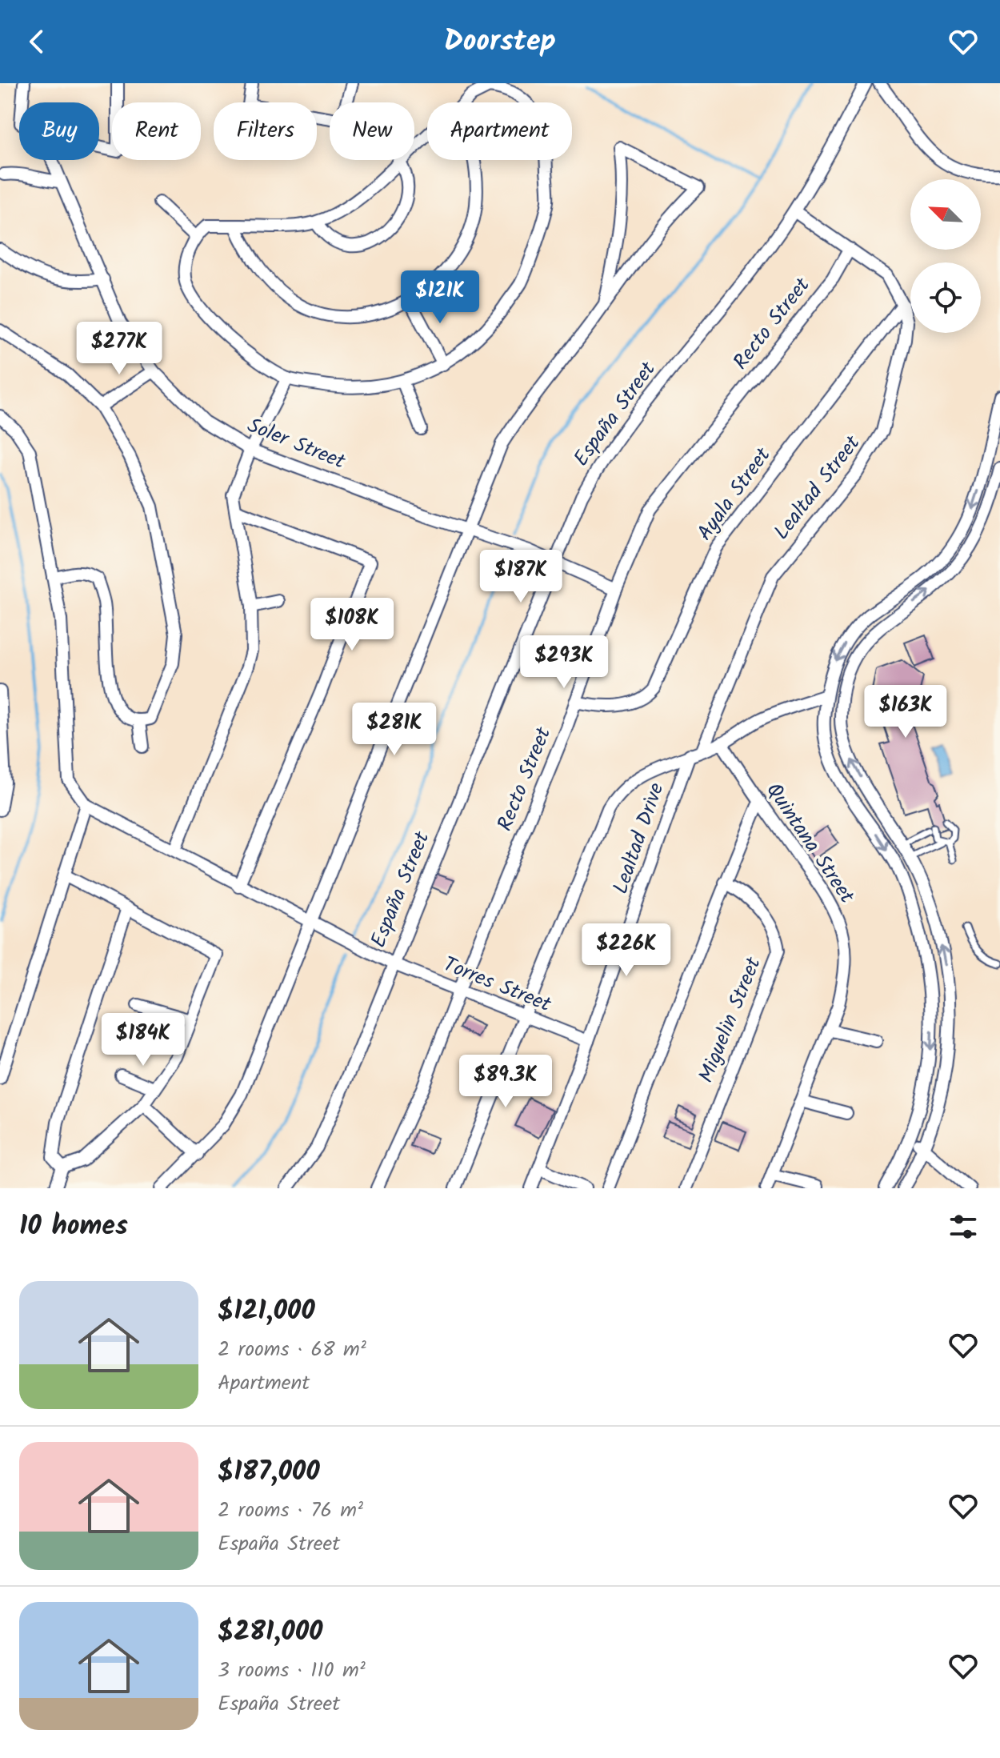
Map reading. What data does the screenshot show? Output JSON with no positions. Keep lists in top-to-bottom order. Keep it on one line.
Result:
{"streets":{"street":["Recto Street","España Street","Soler Street","Lealtad Street","Ayala Street","Lealtad Drive","Quintana Street","Torres Street","Miguelin Street"]},"crossings":[["Recto Street","Soler Street"],["Recto Street","Lealtad Street"],["Recto Street","Ayala Street"],["Recto Street","Torres Street"],["España Street","Soler Street"],["España Street","Lealtad Street"],["España Street","Torres Street"],["Lealtad Street","Ayala Street"],["Lealtad Drive","Torres Street"]],"north":"top left","page":{"header":"Doorstep","chip":["Buy","Rent","Filters","New","Apartment"],"price":["$121K","$277K","$187K","$108K","$293K","$163K","$281K","$226K","$184K","$89.3K"],"heading":"10 homes","list":[{"name":"$121,000","note":"2 rooms · 68 m² · Apartment"},{"name":"$187,000","note":"2 rooms · 76 m² · España Street"},{"name":"$281,000","note":"3 rooms · 110 m² · España Street"}]}}
